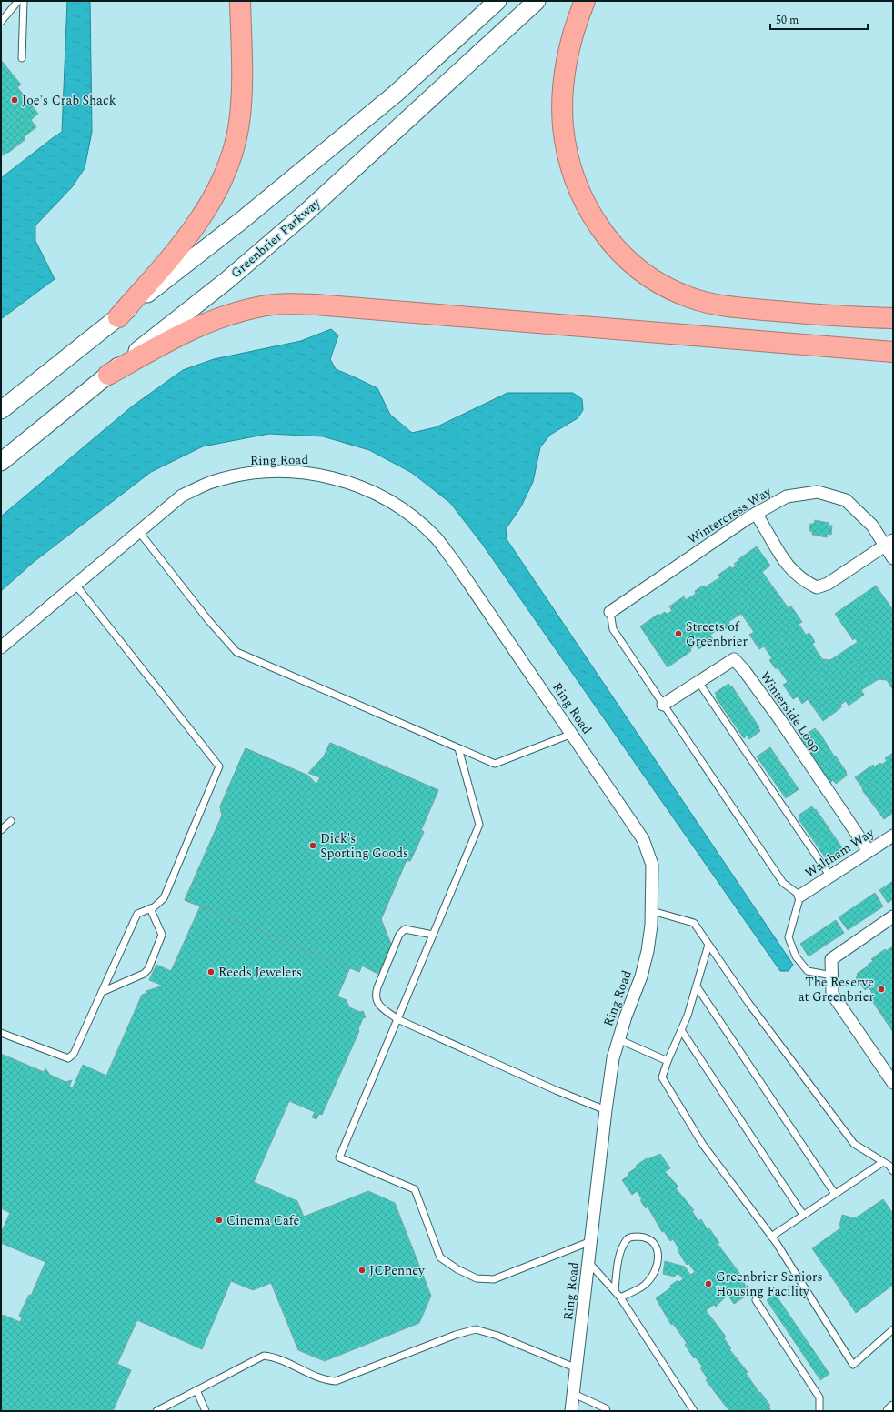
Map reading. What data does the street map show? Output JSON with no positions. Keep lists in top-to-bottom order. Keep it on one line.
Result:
{"streets":{"main road":["Greenbrier Parkway"],"street":["Ring Road","Wintercress Way","Winterside Loop","Waltham Way"]},"crossings":[["Winterside Loop","Waltham Way"]],"places":["Joe's Crab Shack","Streets of Greenbrier","Dick's Sporting Goods","Reeds Jewelers","The Reserve at Greenbrier","Cinema Cafe","JCPenney","Greenbrier Seniors Housing Facility"],"scale_bar":"50 m"}
